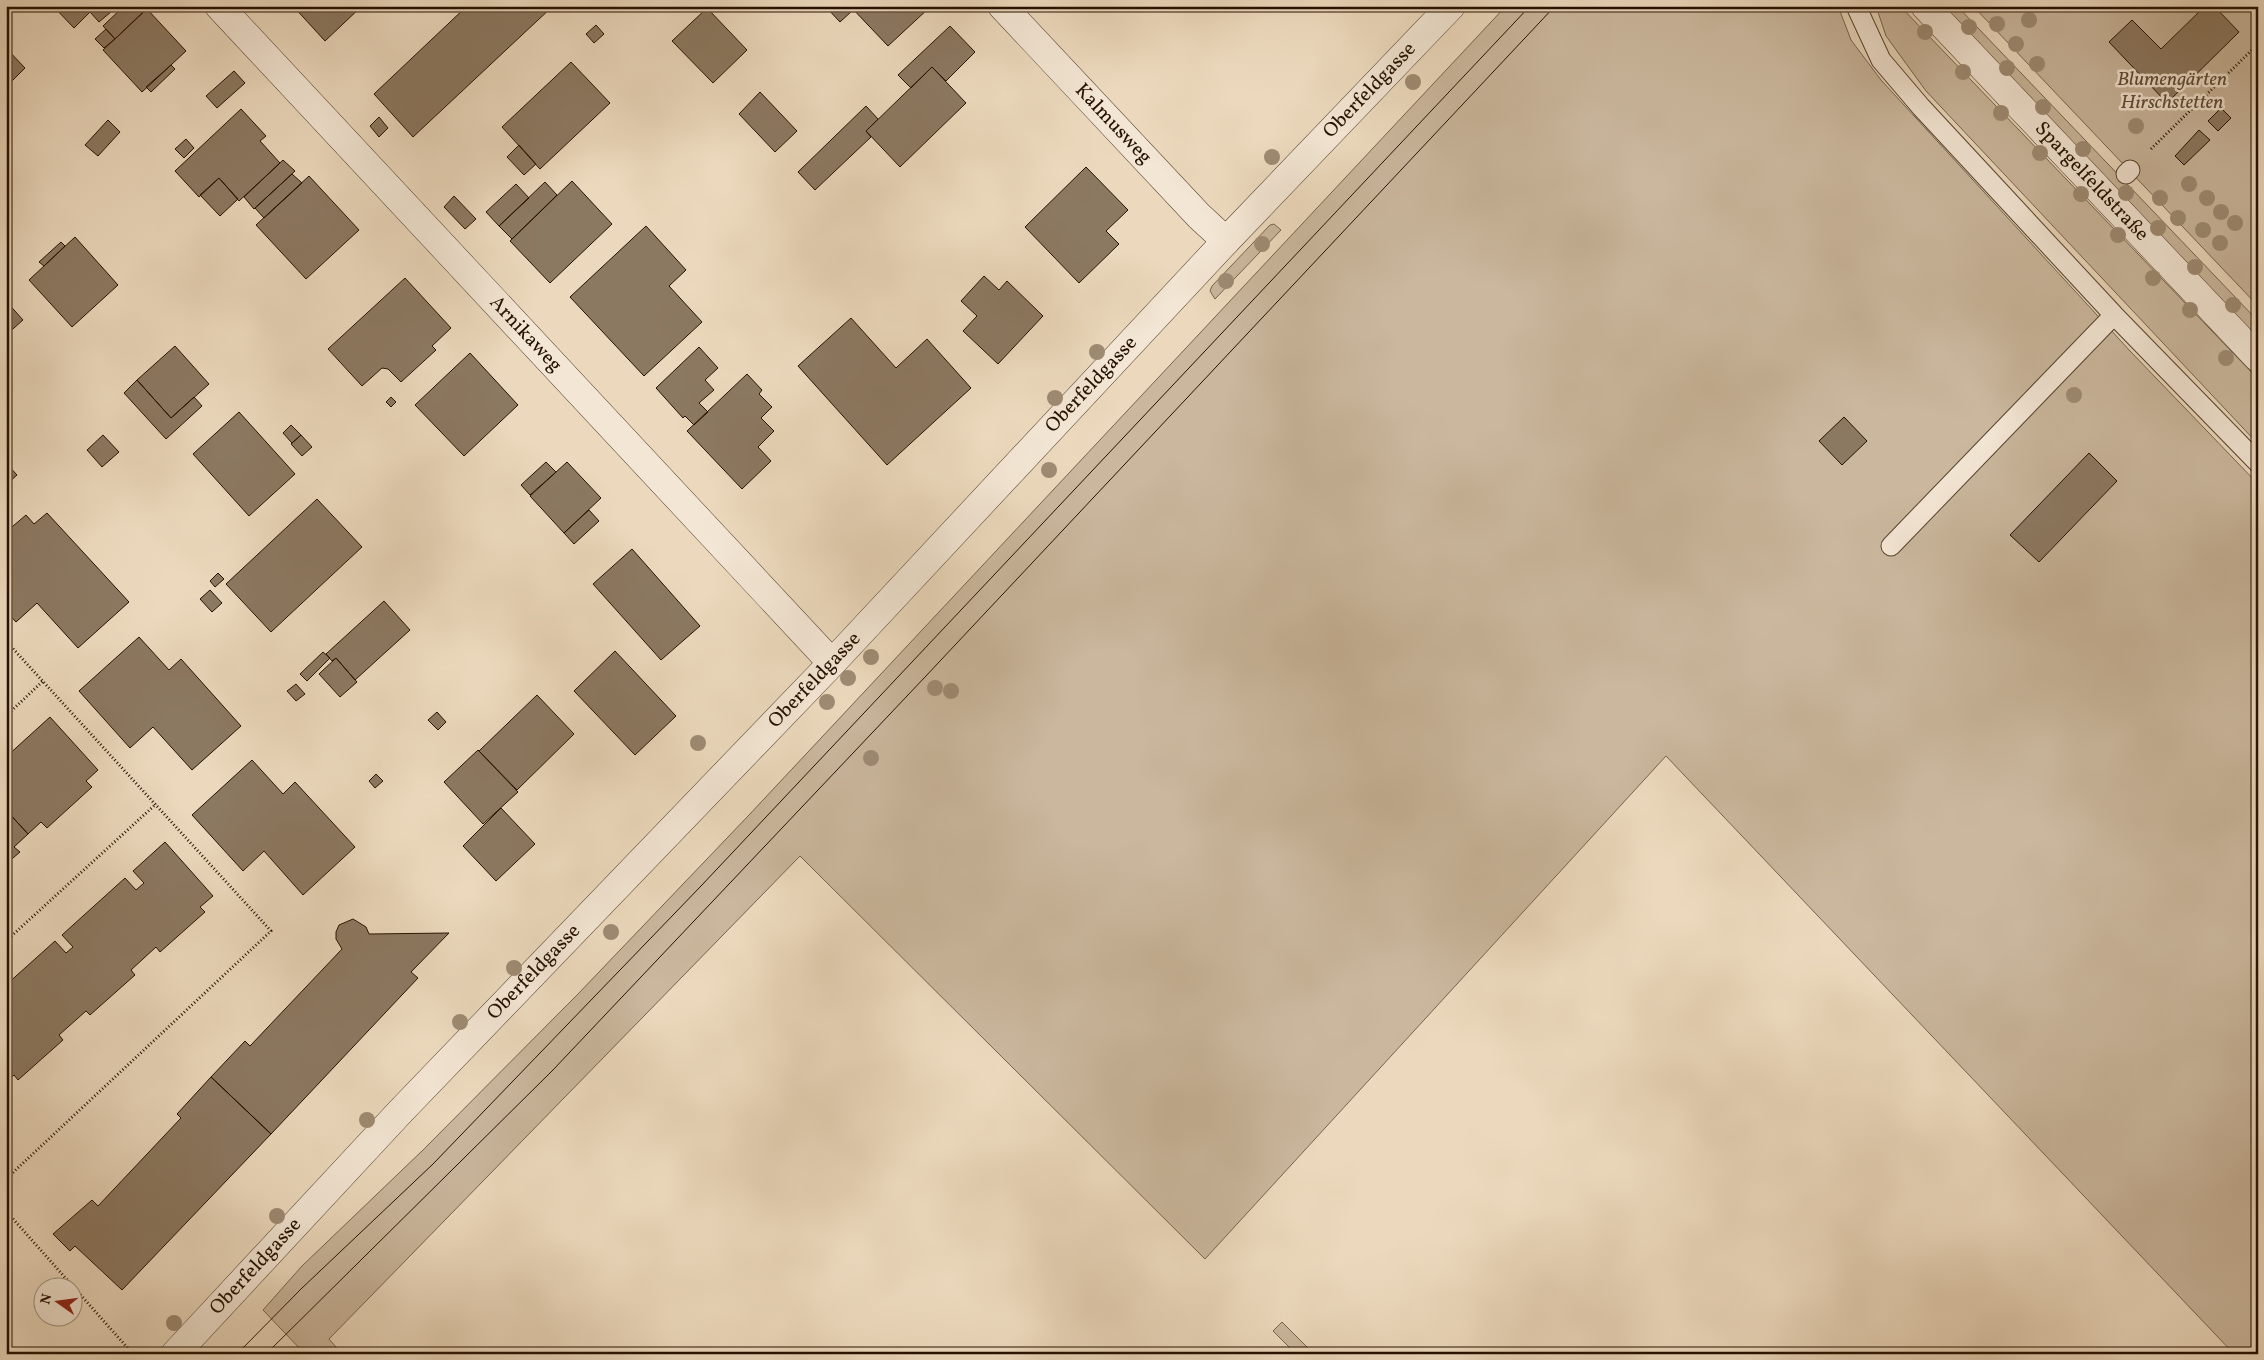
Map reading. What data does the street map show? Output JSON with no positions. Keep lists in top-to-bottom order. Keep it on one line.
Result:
{"streets":{"street":["Oberfeldgasse","Kalmusweg","Spargelfeldstraße","Arnikaweg"]},"crossings":[["Oberfeldgasse","Kalmusweg"],["Oberfeldgasse","Arnikaweg"]],"parks":["Blumengärten Hirschstetten"],"north":"left"}
